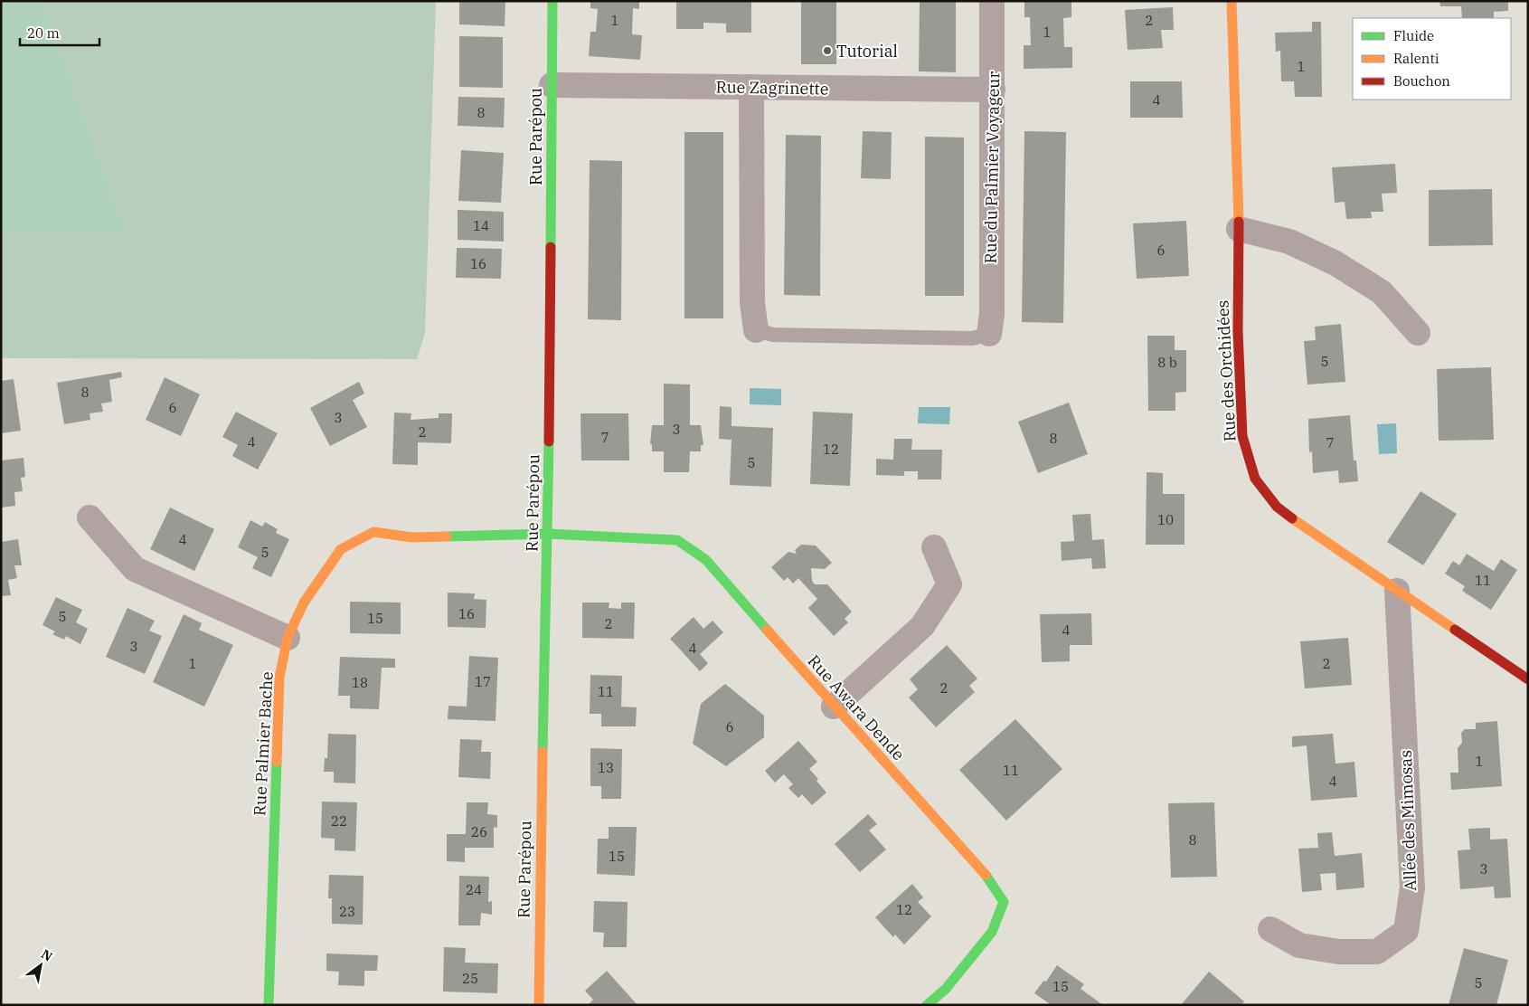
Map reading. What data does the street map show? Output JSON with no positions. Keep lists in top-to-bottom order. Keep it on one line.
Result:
{"streets":{"street":["Rue Zagrinette","Rue Parépou","Rue du Palmier Voyageur","Rue des Orchidées","Rue Awara Dende","Rue Palmier Bache","Allée des Mimosas"]},"crossings":[["Rue Zagrinette","Rue Parépou"],["Rue Zagrinette","Rue du Palmier Voyageur"],["Rue Parépou","Rue Awara Dende"],["Rue Parépou","Rue Palmier Bache"],["Rue des Orchidées","Allée des Mimosas"],["Rue Awara Dende","Rue Palmier Bache"]],"places":["Tutorial"],"house_numbers":["1","2","1","1","4","8","14","6","16","5","8 b","8","6","3","3","2","7","8","4","7","12","5","10","4","5","11","16","5","15","2","4","3","4","1","2","17","18","2","11","6","1","13","11","4","22","26","8","15","3","24","12","23","25","5","15"],"legend":["Fluide","Ralenti","Bouchon"],"scale_bar":"20 m","north":"top right"}
